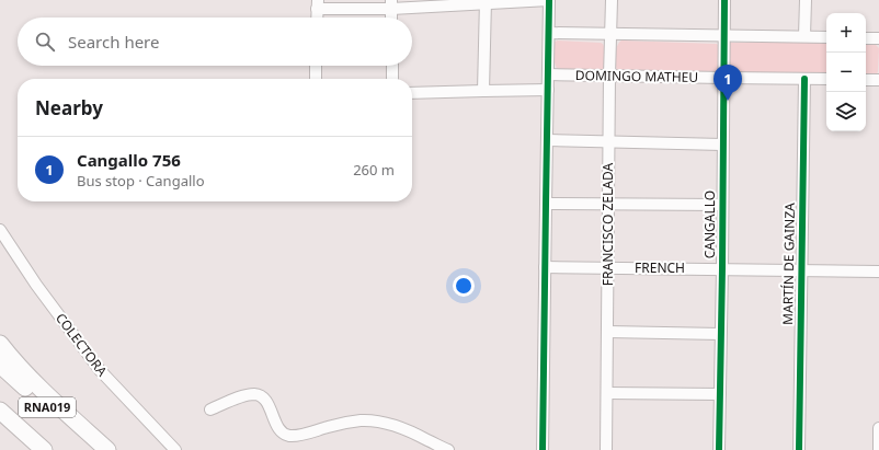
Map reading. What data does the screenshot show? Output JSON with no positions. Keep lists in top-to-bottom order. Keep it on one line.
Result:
{"streets":{"highway":["RNA019"],"street":["DOMINGO MATHEU","FRANCISCO ZELADA","CANGALLO","MARTÍN DE GAINZA","FRENCH","COLECTORA"]},"crossings":[["DOMINGO MATHEU","FRANCISCO ZELADA"],["DOMINGO MATHEU","CANGALLO"],["DOMINGO MATHEU","MARTÍN DE GAINZA"],["FRANCISCO ZELADA","FRENCH"],["CANGALLO","FRENCH"],["MARTÍN DE GAINZA","FRENCH"]],"page":{"map_buttons":["+","−"],"search":"Search here","pins":"1","heading":"Nearby","list":[{"mark":"1","name":"Cangallo 756","note":"Bus stop · Cangallo","value":"260 m"}]}}
